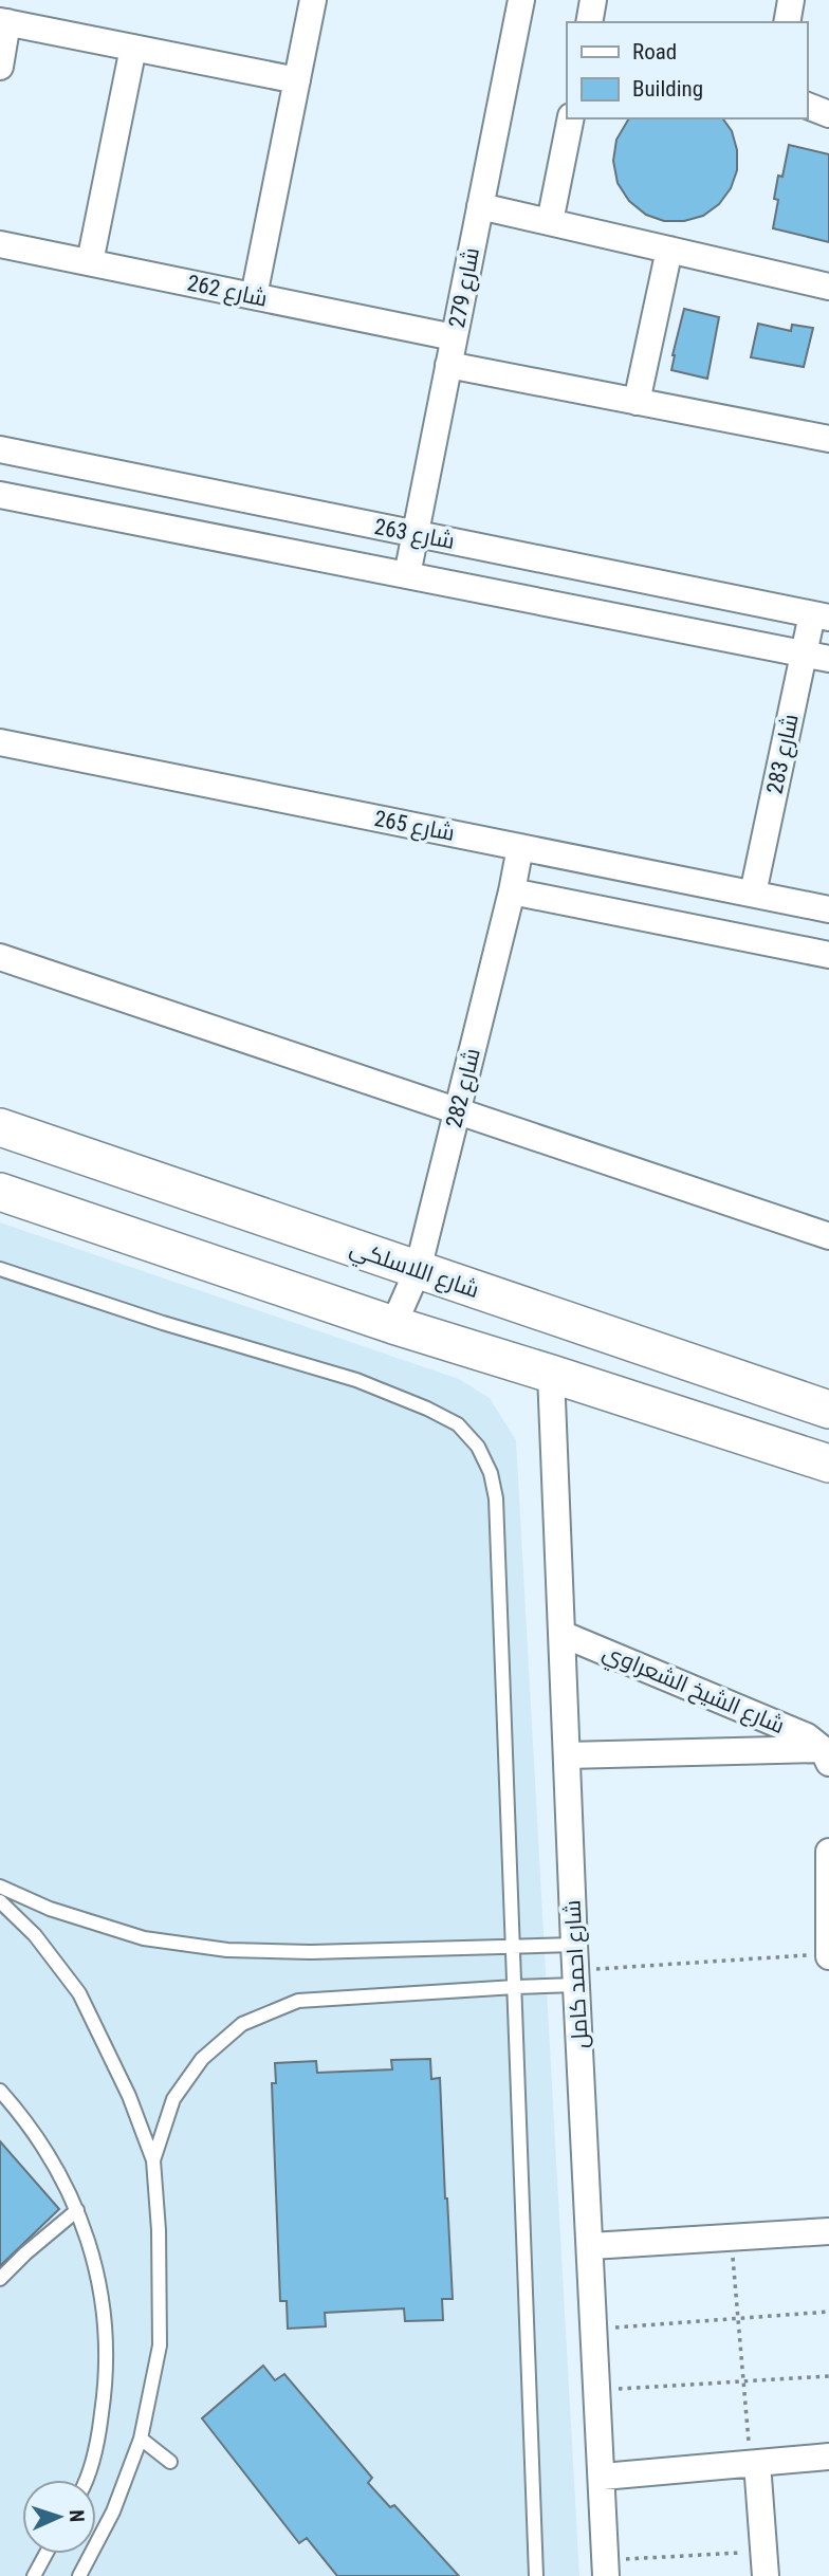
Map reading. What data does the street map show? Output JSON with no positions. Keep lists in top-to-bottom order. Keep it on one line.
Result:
{"streets":{"main road":["شارع اللاسلكي"],"street":["شارع 279","شارع 262","شارع 263","شارع 283","شارع 265","شارع 282","شارع الشيخ الشعراوي","شارع احمد كامل"]},"crossings":[["شارع 279","شارع 262"],["شارع 279","شارع 263"],["شارع 263","شارع 283"],["شارع 283","شارع 265"],["شارع 265","شارع 282"],["شارع 282","شارع اللاسلكي"],["شارع الشيخ الشعراوي","شارع احمد كامل"]],"legend":["Road","Building"],"north":"right"}
